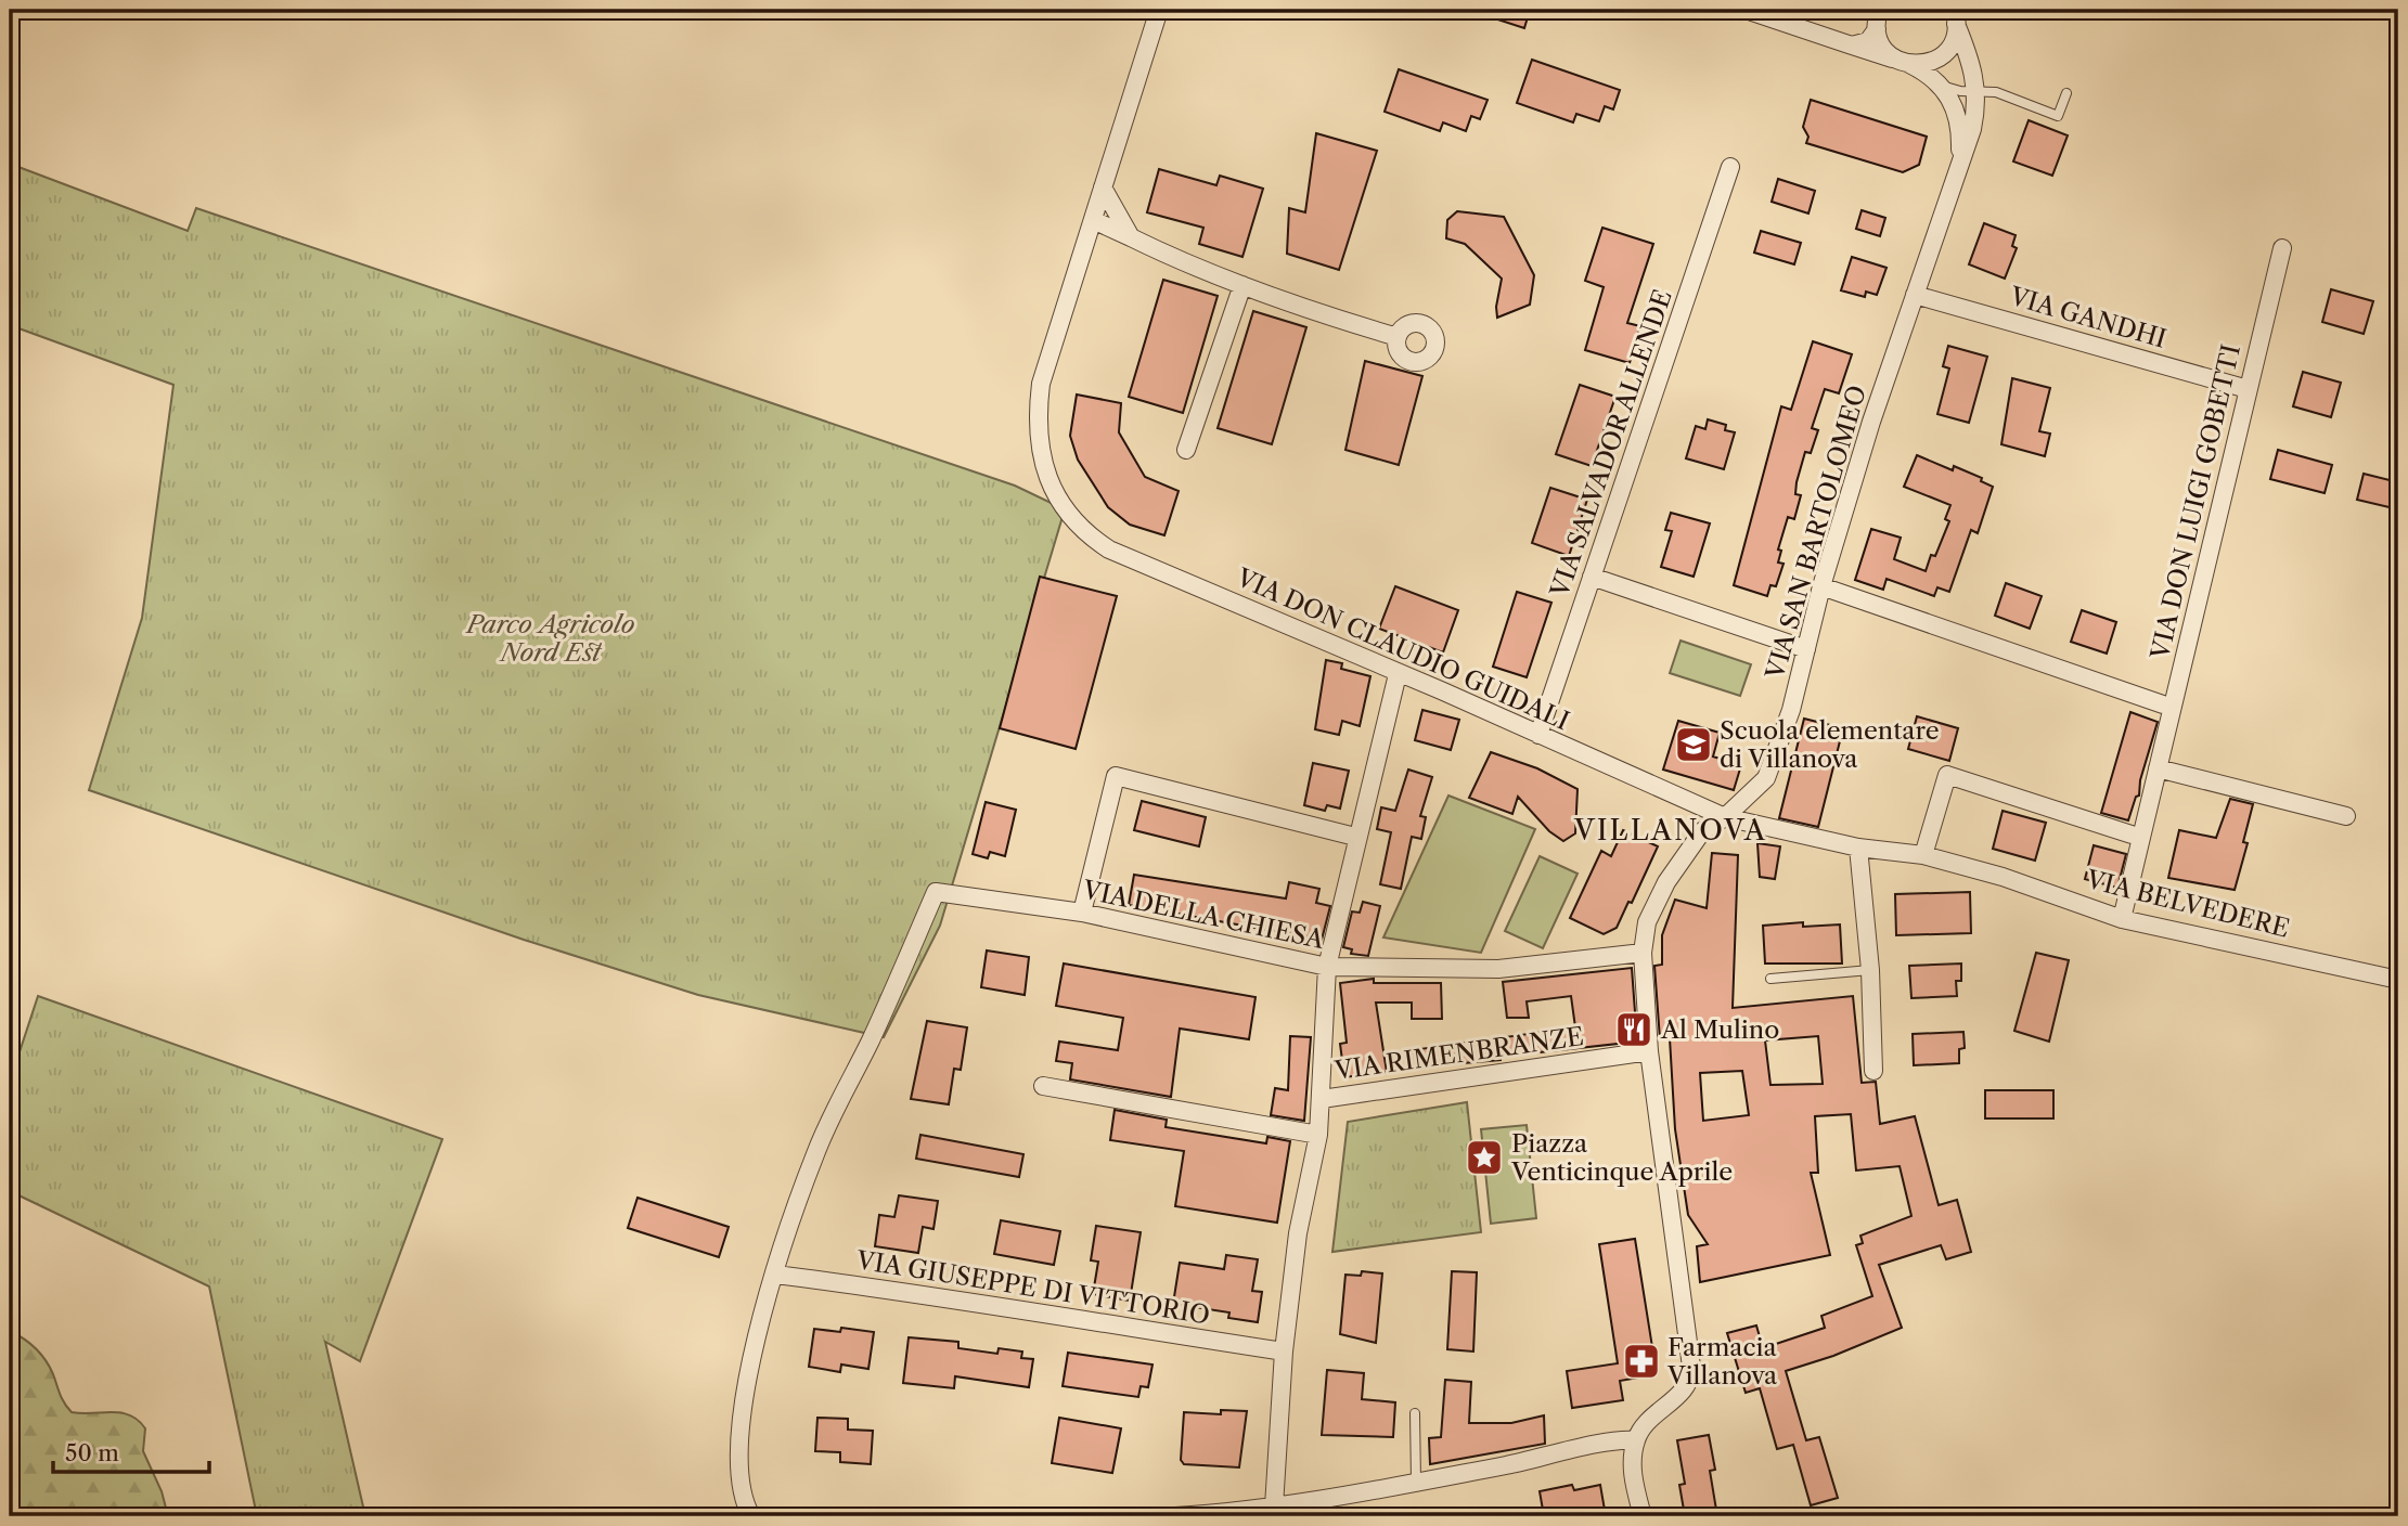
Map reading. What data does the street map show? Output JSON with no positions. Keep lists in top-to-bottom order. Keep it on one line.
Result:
{"streets":{"street":["VIA GANDHI","VIA SALVADOR ALLENDE","VIA DON LUIGI GOBETTI","VIA SAN BARTOLOMEO","VIA DON CLAUDIO GUIDALI","VIA BELVEDERE","VIA DELLA CHIESA","VIA RIMENBRANZE","VIA GIUSEPPE DI VITTORIO"]},"crossings":[["VIA GANDHI","VIA DON LUIGI GOBETTI"],["VIA GANDHI","VIA SAN BARTOLOMEO"],["VIA SALVADOR ALLENDE","VIA DON CLAUDIO GUIDALI"],["VIA DON LUIGI GOBETTI","VIA BELVEDERE"],["VIA SAN BARTOLOMEO","VIA DON CLAUDIO GUIDALI"],["VIA SAN BARTOLOMEO","VIA BELVEDERE"],["VIA SAN BARTOLOMEO","VIA DELLA CHIESA"],["VIA SAN BARTOLOMEO","VIA RIMENBRANZE"],["VIA DON CLAUDIO GUIDALI","VIA BELVEDERE"],["VIA DELLA CHIESA","VIA GIUSEPPE DI VITTORIO"]],"districts":["VILLANOVA"],"parks":["Parco Agricolo Nord Est"],"places":{"school or university":["Scuola elementare di Villanova"],"restaurant":["Al Mulino"],"place":["Piazza Venticinque Aprile"],"pharmacy":["Farmacia Villanova"]},"scale_bar":"50 m"}
